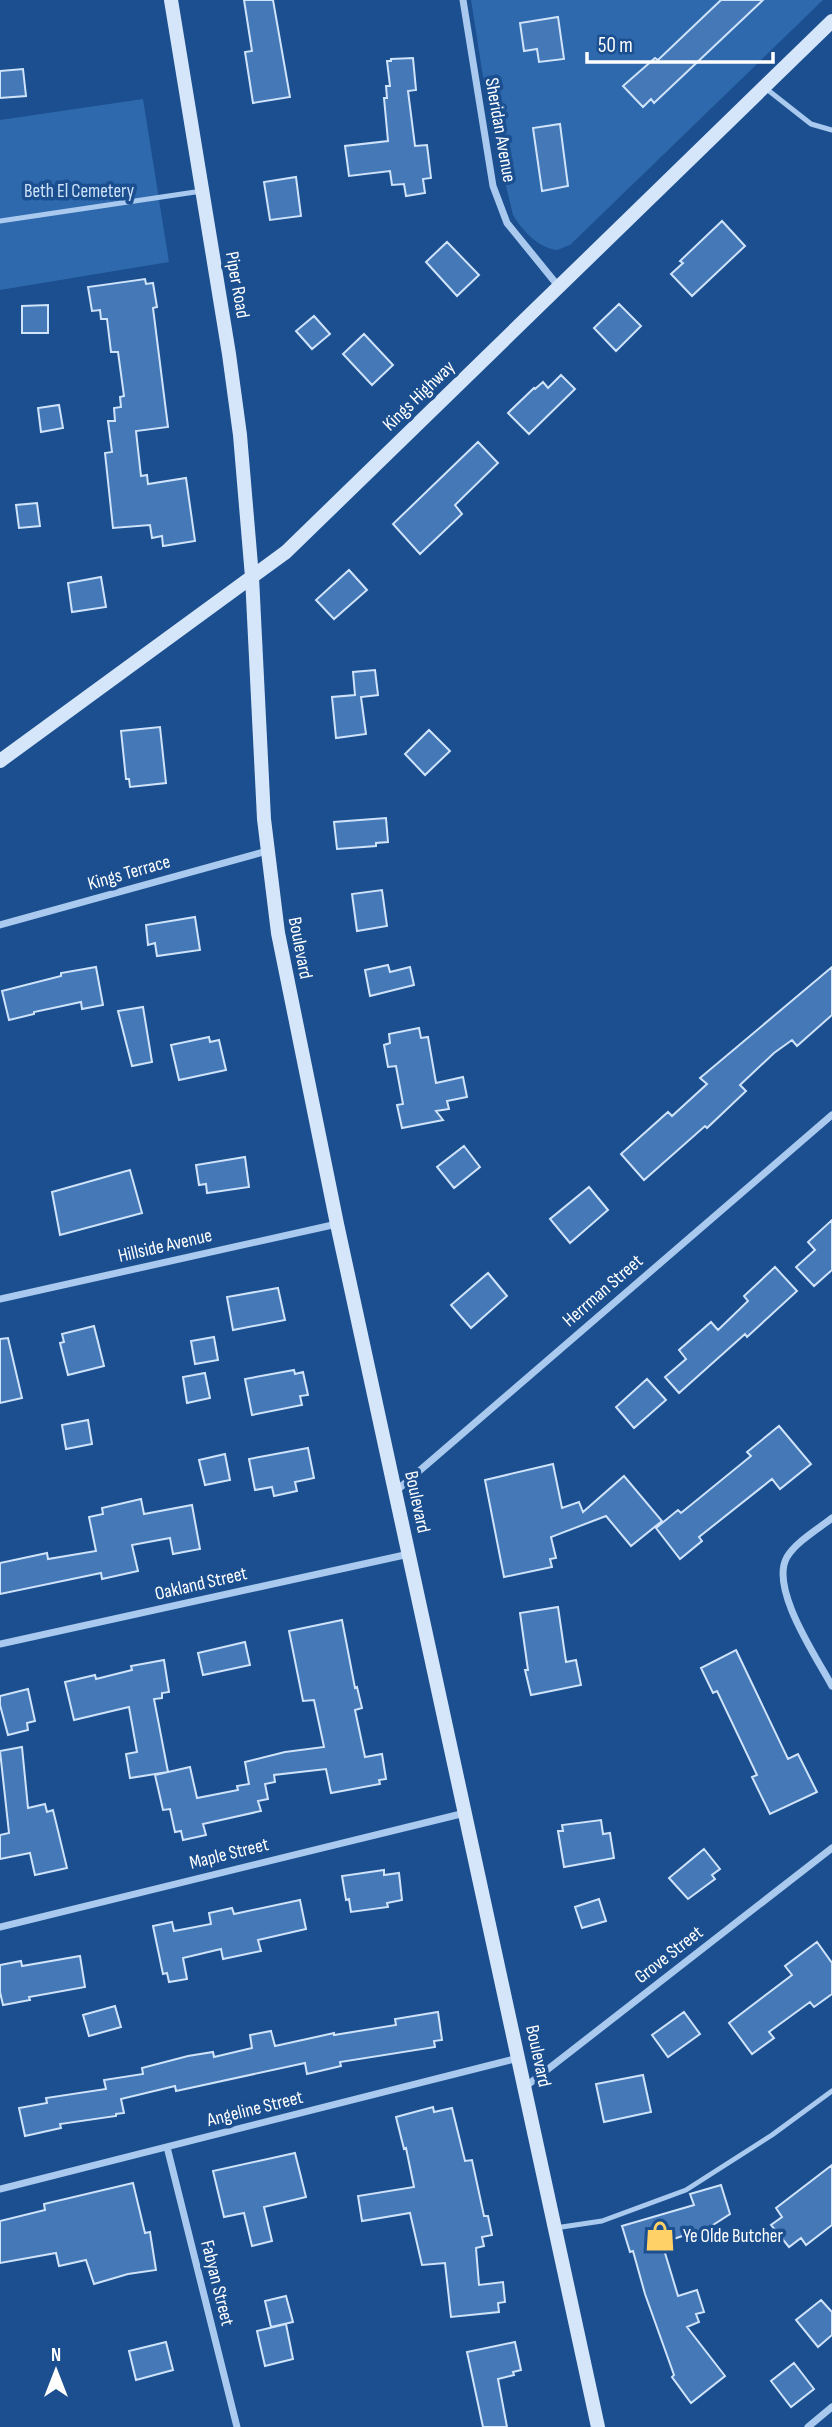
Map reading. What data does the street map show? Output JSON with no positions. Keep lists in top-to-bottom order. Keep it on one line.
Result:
{"streets":{"main road":["Piper Road","Kings Highway","Boulevard"],"street":["Sheridan Avenue","Kings Terrace","Hillside Avenue","Herrman Street","Oakland Street","Maple Street","Grove Street","Angeline Street","Fabyan Street"]},"crossings":[["Sheridan Avenue","Kings Highway"],["Piper Road","Kings Highway"],["Piper Road","Boulevard"],["Kings Highway","Boulevard"],["Kings Terrace","Boulevard"],["Boulevard","Hillside Avenue"],["Boulevard","Herrman Street"],["Boulevard","Oakland Street"],["Boulevard","Maple Street"],["Boulevard","Grove Street"],["Boulevard","Angeline Street"],["Angeline Street","Fabyan Street"]],"parks":["Beth El Cemetery"],"places":{"shop":["Ye Olde Butcher"]},"scale_bar":"50 m","north":"top"}
